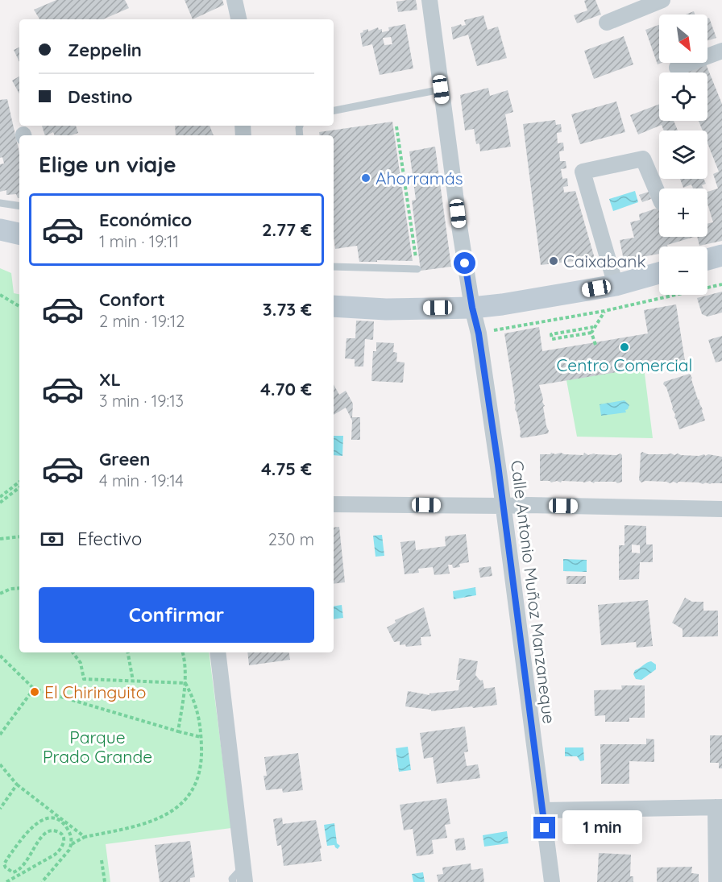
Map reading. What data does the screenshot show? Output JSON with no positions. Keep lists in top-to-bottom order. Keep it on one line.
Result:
{"streets":{"street":["Calle Antonio Muñoz Manzaneque"]},"parks":["Parque Prado Grande"],"places":["Ahorramás","Caixabank","Centro Comercial","El Chiringuito"],"north":"bottom right","page":{"map_buttons":["+","−"],"banner":["Zeppelin","Destino"],"heading":"Elige un viaje","list":[{"name":"Económico","note":"1 min · 19:11","value":"2.77 €"},{"name":"Confort","note":"2 min · 19:12","value":"3.73 €"},{"name":"XL","note":"3 min · 19:13","value":"4.70 €"},{"name":"Green","note":"4 min · 19:14","value":"4.75 €"}],"pay":["Efectivo","230 m"],"buttons":"Confirmar","bubble":"1 min"}}
